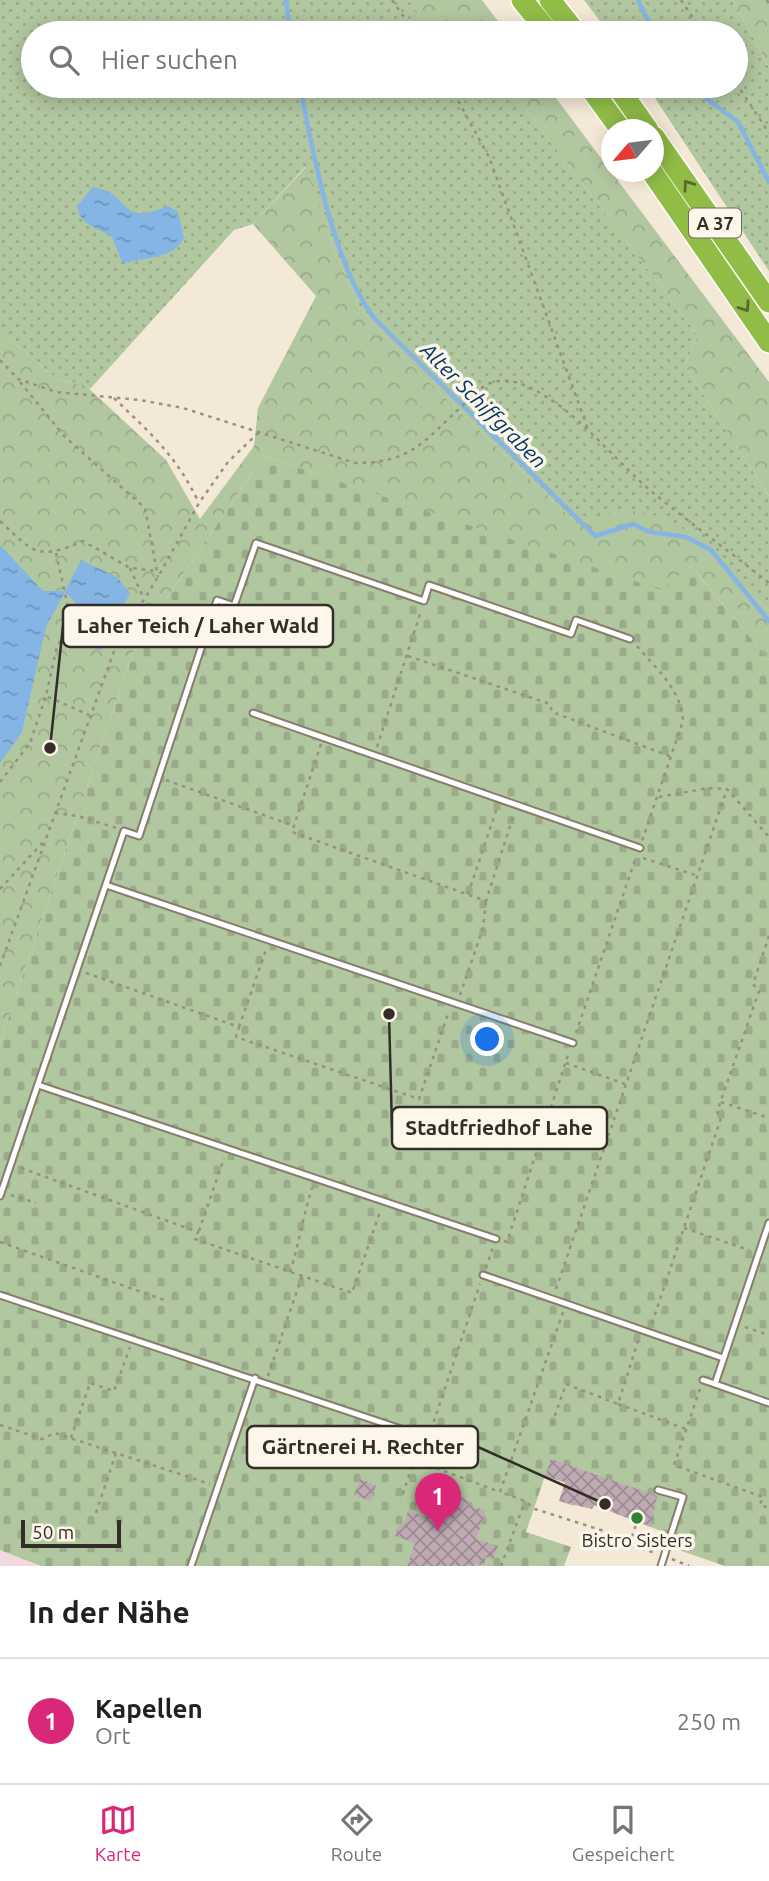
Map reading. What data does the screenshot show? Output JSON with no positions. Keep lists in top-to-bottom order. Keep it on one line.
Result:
{"streets":{"highway":["A 37"]},"water":["Alter Schiffgraben"],"places":["Laher Teich / Laher Wald","Stadtfriedhof Lahe","Gärtnerei H. Rechter","Bistro Sisters"],"scale_bar":"50 m","north":"bottom left","page":{"search":"Hier suchen","pins":"1","scale":"50 m","heading":"In der Nähe","list":[{"mark":"1","name":"Kapellen","note":"Ort","value":"250 m"}],"nav":["Karte","Route","Gespeichert"]}}
